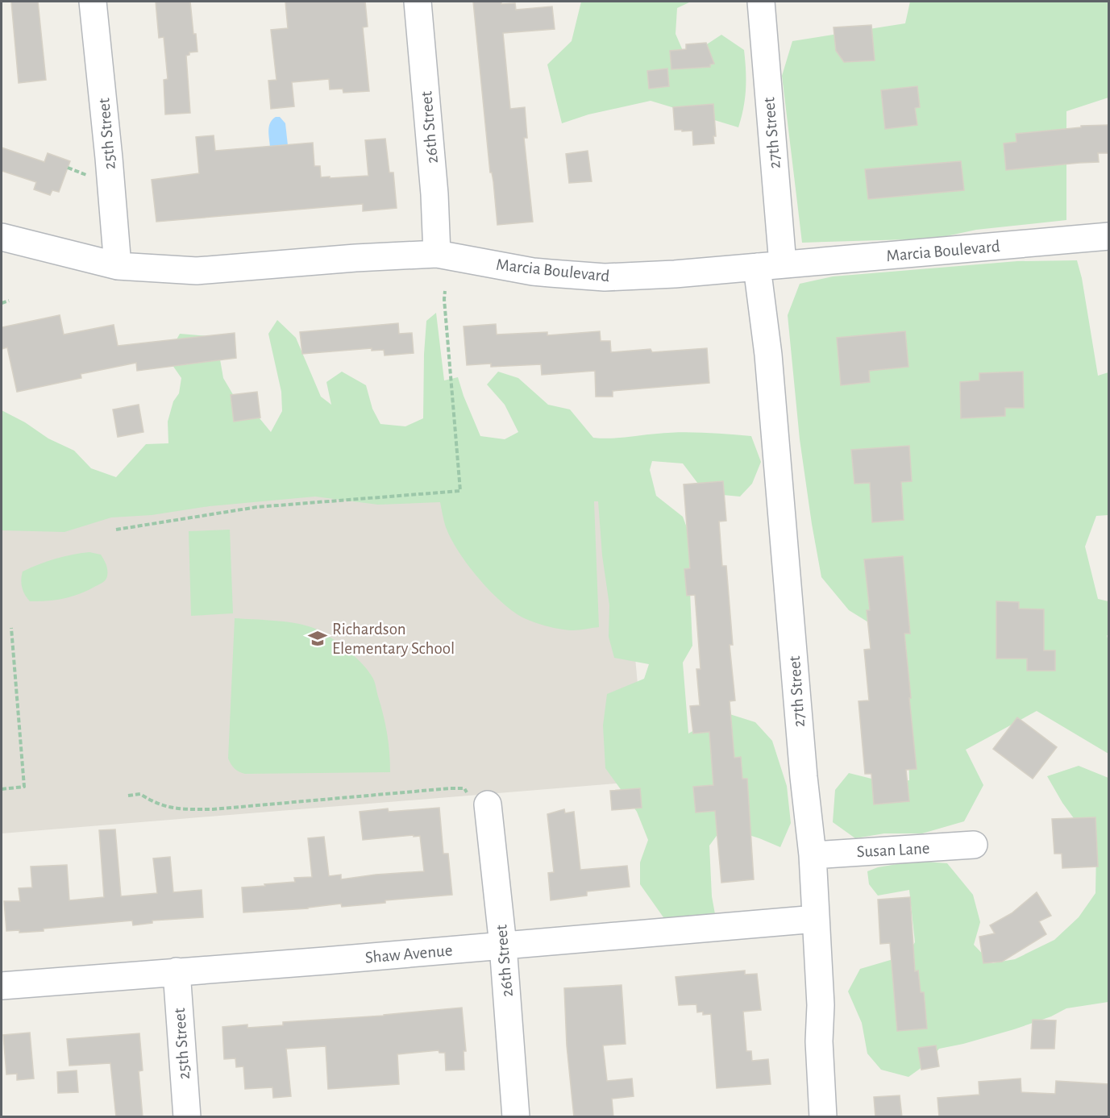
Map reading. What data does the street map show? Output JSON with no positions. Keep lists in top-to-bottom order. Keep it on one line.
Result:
{"streets":{"street":["26th Street","27th Street","25th Street","Marcia Boulevard","Susan Lane","Shaw Avenue"]},"crossings":[["26th Street","Marcia Boulevard"],["26th Street","Shaw Avenue"],["27th Street","Marcia Boulevard"],["27th Street","Susan Lane"],["27th Street","Shaw Avenue"],["25th Street","Marcia Boulevard"],["25th Street","Shaw Avenue"]],"places":{"school or university":["Richardson Elementary School"]}}
